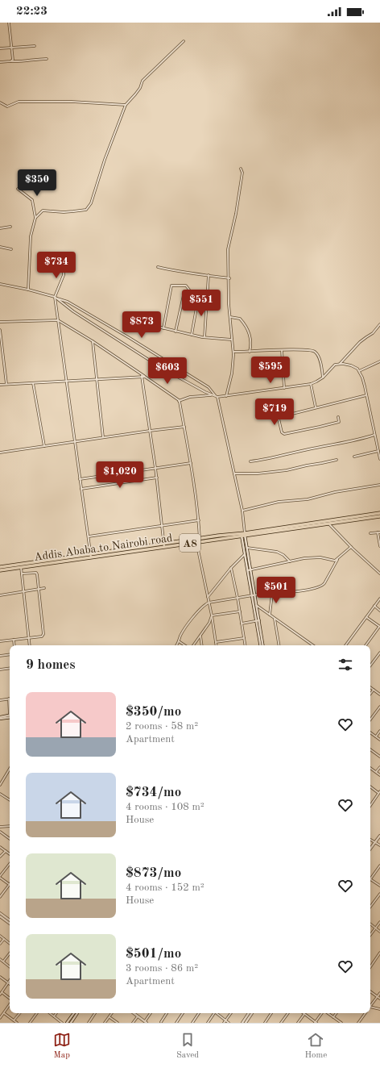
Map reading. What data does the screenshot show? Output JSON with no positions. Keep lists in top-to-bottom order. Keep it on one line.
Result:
{"streets":{"highway":["A8","Addis Ababa to Nairobi road"]},"page":{"status":"22:23","price":["$350","$734","$551","$873","$595","$603","$719","$1,020","$501"],"heading":"9 homes","list":[{"name":"$350/mo","note":"2 rooms · 58 m² · Apartment"},{"name":"$734/mo","note":"4 rooms · 108 m² · House"},{"name":"$873/mo","note":"4 rooms · 152 m² · House"},{"name":"$501/mo","note":"3 rooms · 86 m² · Apartment"}],"tabs":["Map","Saved","Home"]}}
